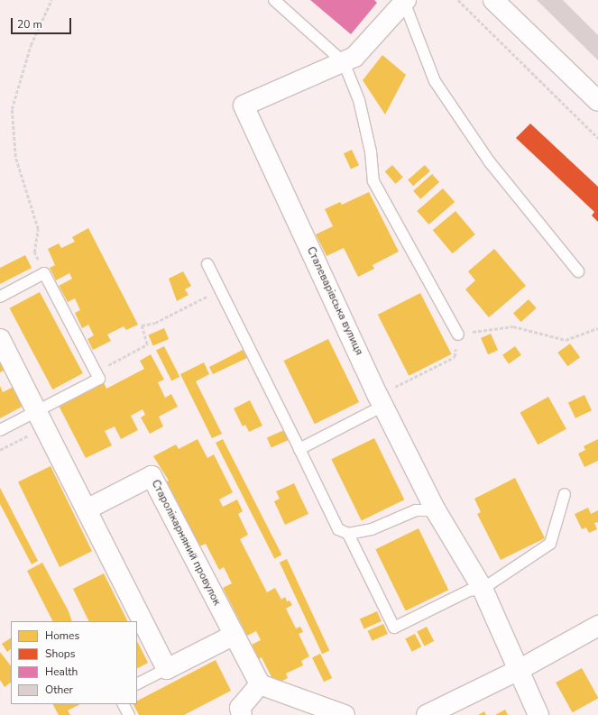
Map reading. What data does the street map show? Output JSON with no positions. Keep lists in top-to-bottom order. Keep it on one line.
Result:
{"streets":{"street":["Сталеварівська вулиця","Старолікарняний провулок"]},"legend":["Homes","Shops","Health","Other"],"scale_bar":"20 m"}
